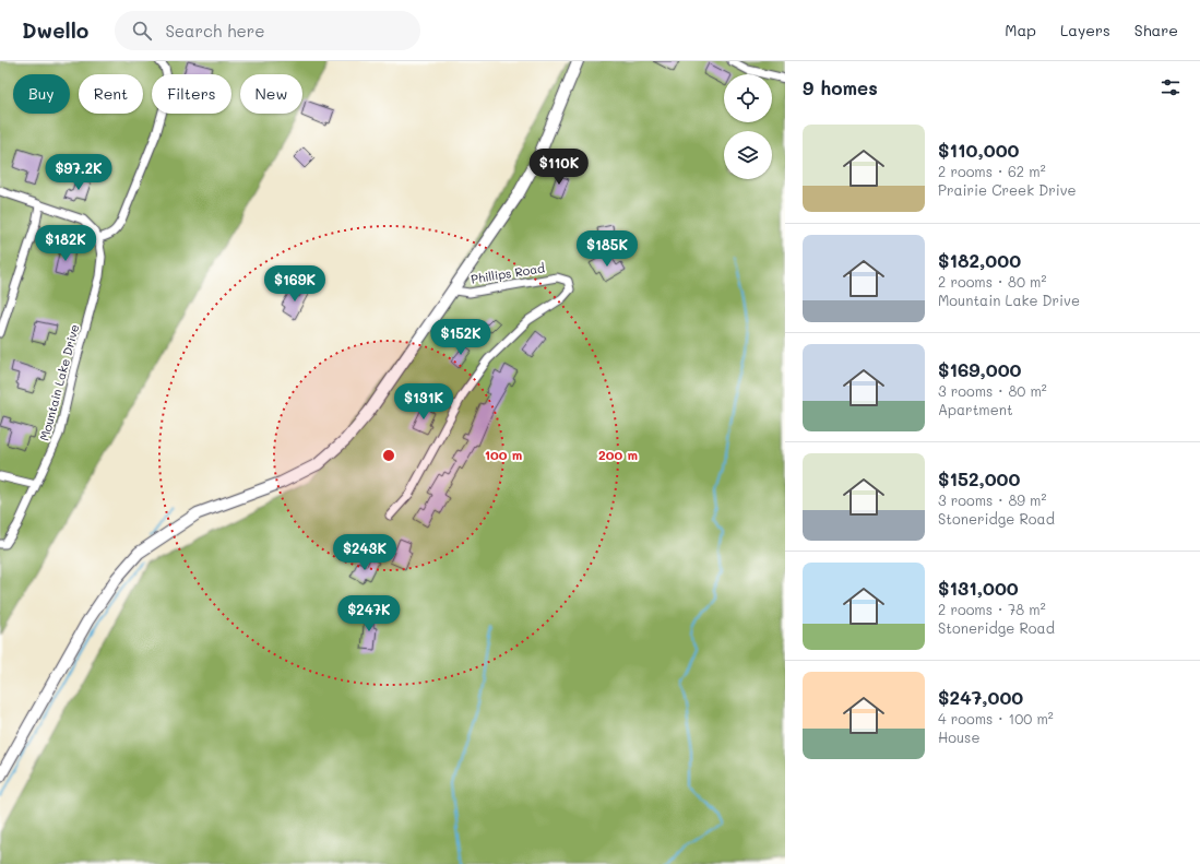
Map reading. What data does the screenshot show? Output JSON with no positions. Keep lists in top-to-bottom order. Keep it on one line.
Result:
{"streets":{"street":["Phillips Road","Mountain Lake Drive"]},"page":{"header":"Dwello","search":"Search here","nav":["Map","Layers","Share"],"heading":"9 homes","chip":["Buy","Rent","Filters","New"],"list":[{"name":"$110,000","note":"2 rooms · 62 m² · Prairie Creek Drive"},{"name":"$182,000","note":"2 rooms · 80 m² · Mountain Lake Drive"},{"name":"$169,000","note":"3 rooms · 80 m² · Apartment"},{"name":"$152,000","note":"3 rooms · 89 m² · Stoneridge Road"},{"name":"$131,000","note":"2 rooms · 78 m² · Stoneridge Road"},{"name":"$247,000","note":"4 rooms · 100 m² · House"}],"price":["$110K","$97.2K","$182K","$185K","$169K","$152K","$131K","$243K","$247K"]},"rings":["100 m","200 m"]}
